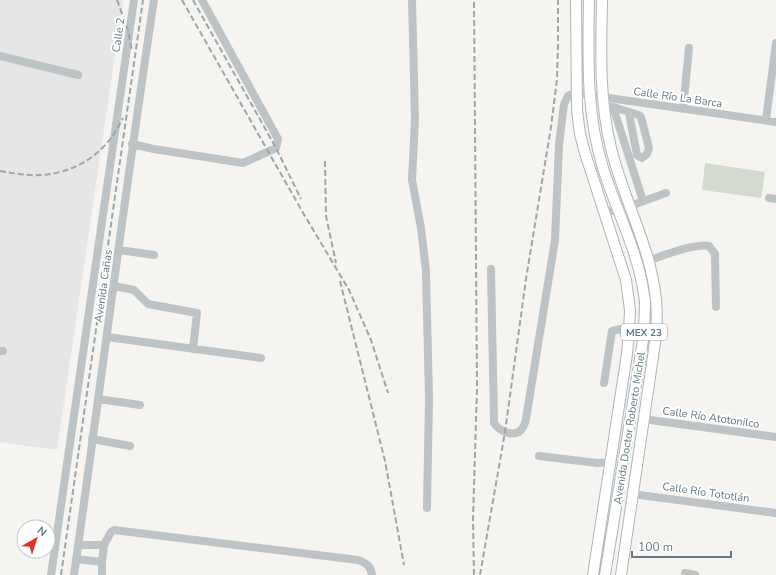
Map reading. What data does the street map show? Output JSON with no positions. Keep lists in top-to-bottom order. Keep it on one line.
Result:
{"streets":{"main road":["MEX 23","Avenida Doctor Roberto Michel"],"street":["Calle 2","Calle Río La Barca","Avenida Cañas","Calle Río Atotonilco","Calle Río Tototlán"]},"crossings":[["Calle 2","Avenida Cañas"],["Calle Río La Barca","Avenida Doctor Roberto Michel"],["Calle Río Atotonilco","Avenida Doctor Roberto Michel"],["Avenida Doctor Roberto Michel","Calle Río Tototlán"]],"scale_bar":"100 m","north":"top right"}
